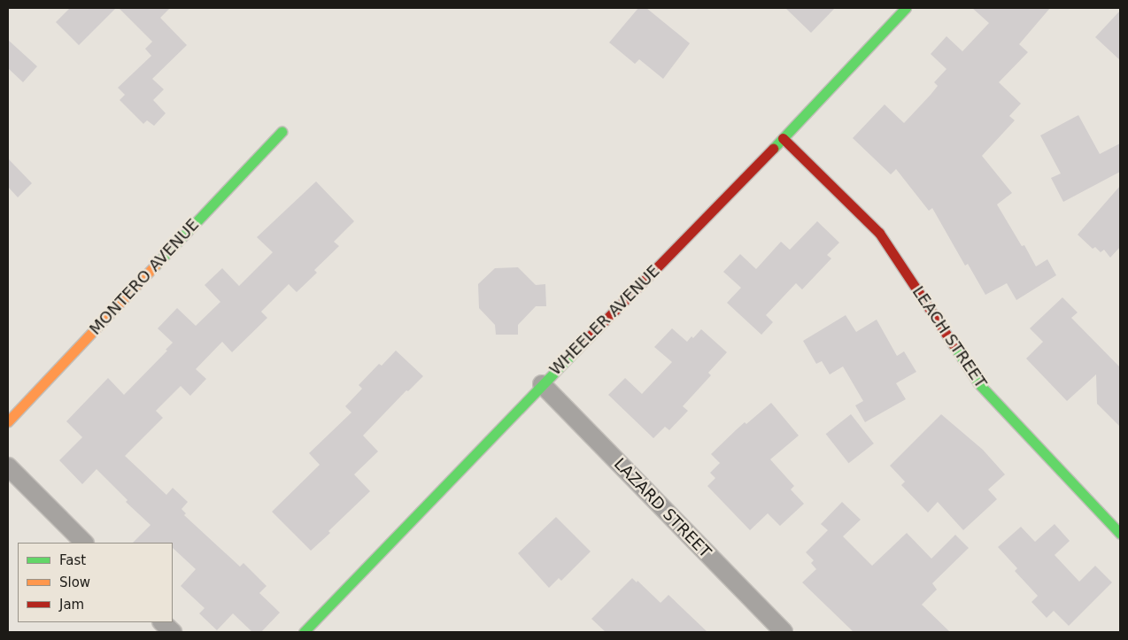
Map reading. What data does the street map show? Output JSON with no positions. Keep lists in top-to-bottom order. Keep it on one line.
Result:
{"streets":{"street":["MONTERO AVENUE","WHEELER AVENUE","LEACH STREET","LAZARD STREET"]},"crossings":[["WHEELER AVENUE","LEACH STREET"],["WHEELER AVENUE","LAZARD STREET"]],"legend":["Fast","Slow","Jam"]}
